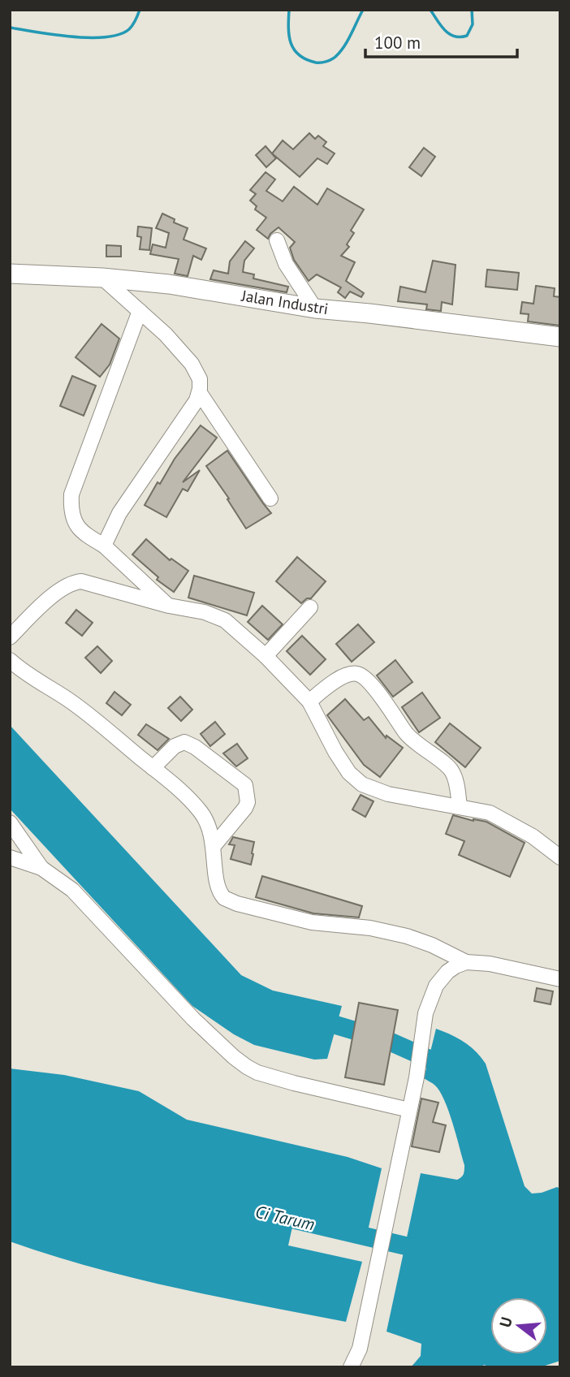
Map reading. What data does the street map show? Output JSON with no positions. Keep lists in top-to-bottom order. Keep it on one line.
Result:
{"streets":{"main road":["Jalan Industri"]},"water":["Ci Tarum"],"scale_bar":"100 m","north":"left"}
